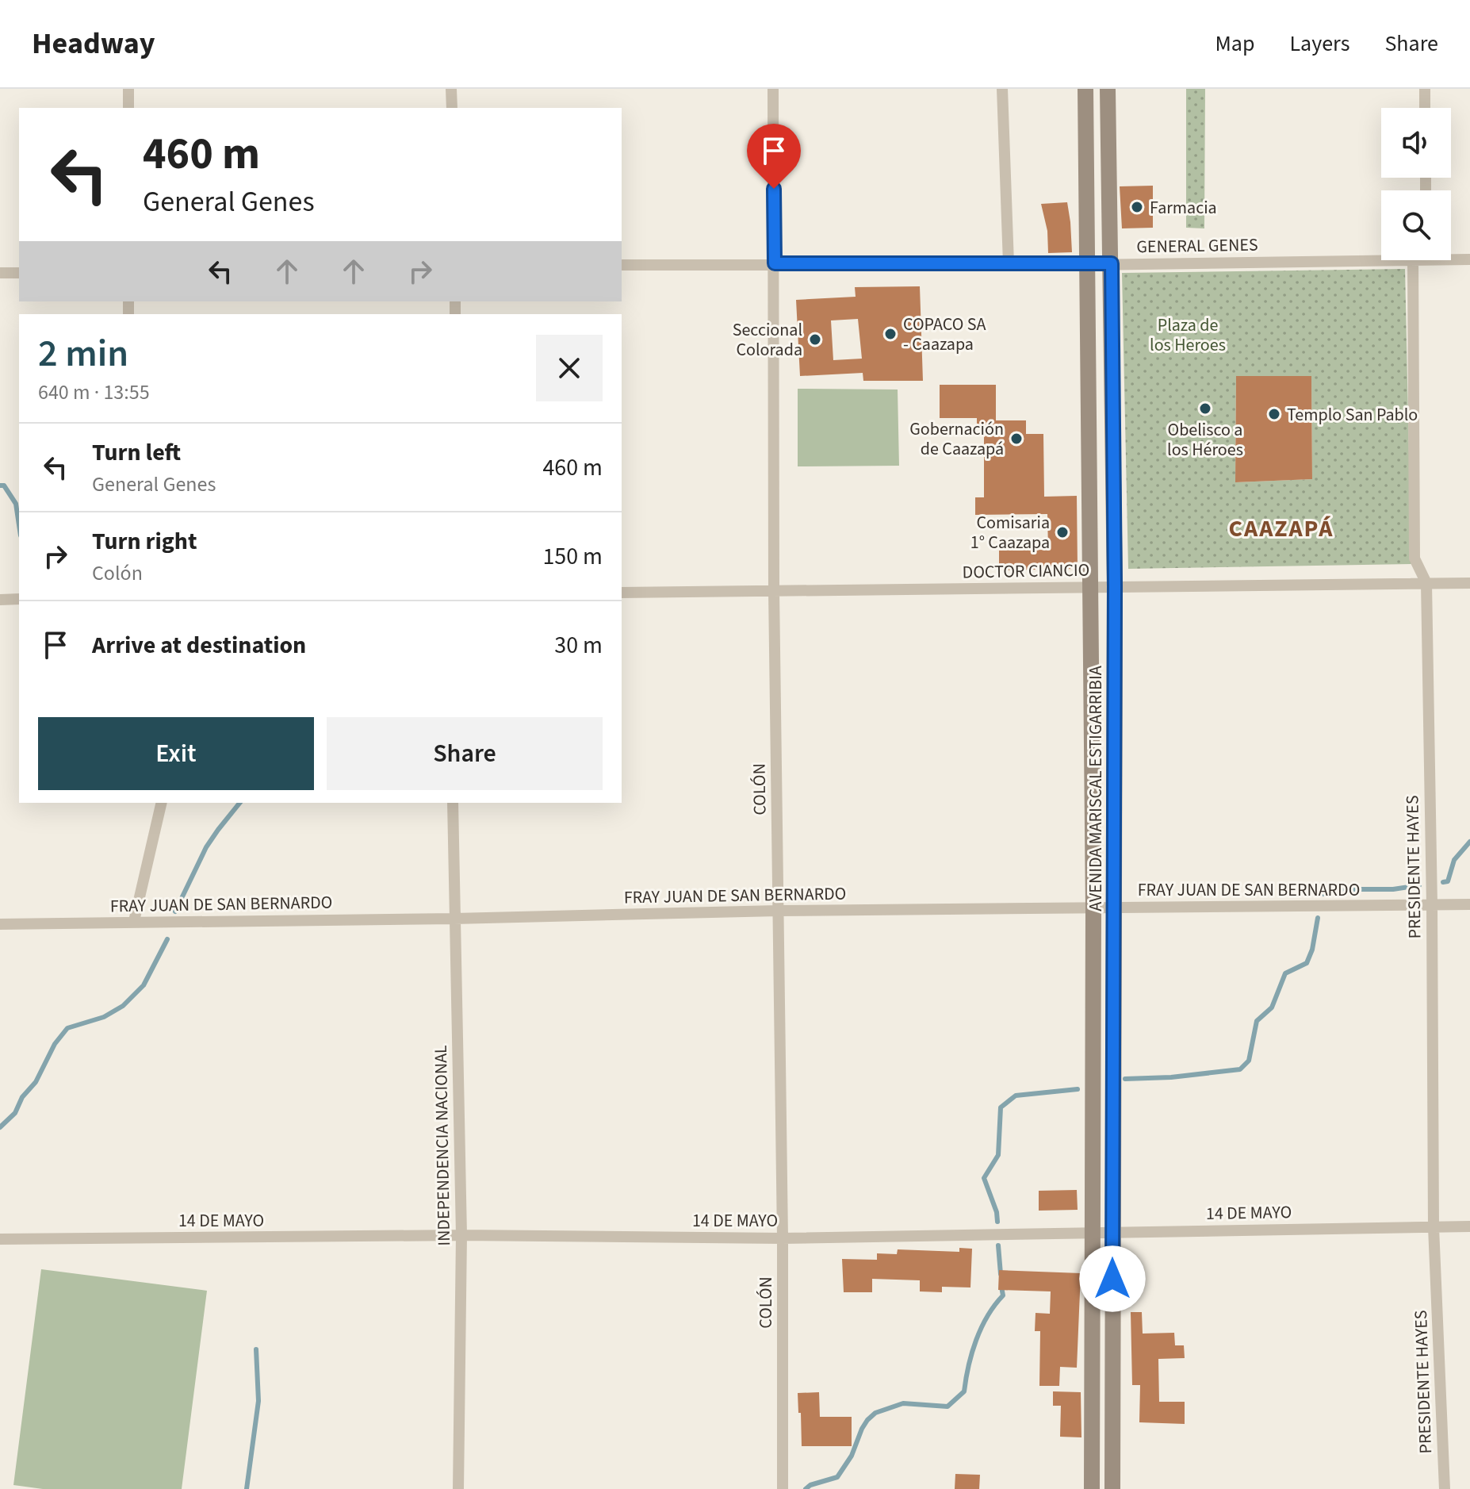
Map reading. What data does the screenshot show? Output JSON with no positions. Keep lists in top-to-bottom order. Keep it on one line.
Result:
{"streets":{"main road":["AVENIDA MARISCAL ESTIGARRIBIA"],"street":["GENERAL GENES","DOCTOR CIANCIO","COLÓN","PRESIDENTE HAYES","FRAY JUAN DE SAN BERNARDO","INDEPENDENCIA NACIONAL","14 DE MAYO"]},"crossings":[["GENERAL GENES","AVENIDA MARISCAL ESTIGARRIBIA"],["GENERAL GENES","COLÓN"],["DOCTOR CIANCIO","AVENIDA MARISCAL ESTIGARRIBIA"],["DOCTOR CIANCIO","COLÓN"],["DOCTOR CIANCIO","PRESIDENTE HAYES"],["AVENIDA MARISCAL ESTIGARRIBIA","FRAY JUAN DE SAN BERNARDO"],["AVENIDA MARISCAL ESTIGARRIBIA","14 DE MAYO"],["COLÓN","FRAY JUAN DE SAN BERNARDO"],["COLÓN","14 DE MAYO"],["PRESIDENTE HAYES","FRAY JUAN DE SAN BERNARDO"],["PRESIDENTE HAYES","14 DE MAYO"],["FRAY JUAN DE SAN BERNARDO","INDEPENDENCIA NACIONAL"],["INDEPENDENCIA NACIONAL","14 DE MAYO"]],"districts":["CAAZAPÁ"],"parks":["Plaza de los Heroes"],"places":["Farmacia","COPACO SA - Caazapa","Seccional Colorada","Obelisco a los Héroes","Templo San Pablo","Gobernación de Caazapá","Comisaria 1° Caazapa"],"page":{"header":"Headway","nav":["Map","Layers","Share"],"turn":["460 m","General Genes"],"heading":["2 min","640 m · 13:55"],"list":[{"name":"Turn left","note":"General Genes","value":"460 m"},{"name":"Turn right","note":"Colón","value":"150 m"},{"name":"Arrive at destination","value":"30 m"}],"buttons":["Exit","Share"]}}
